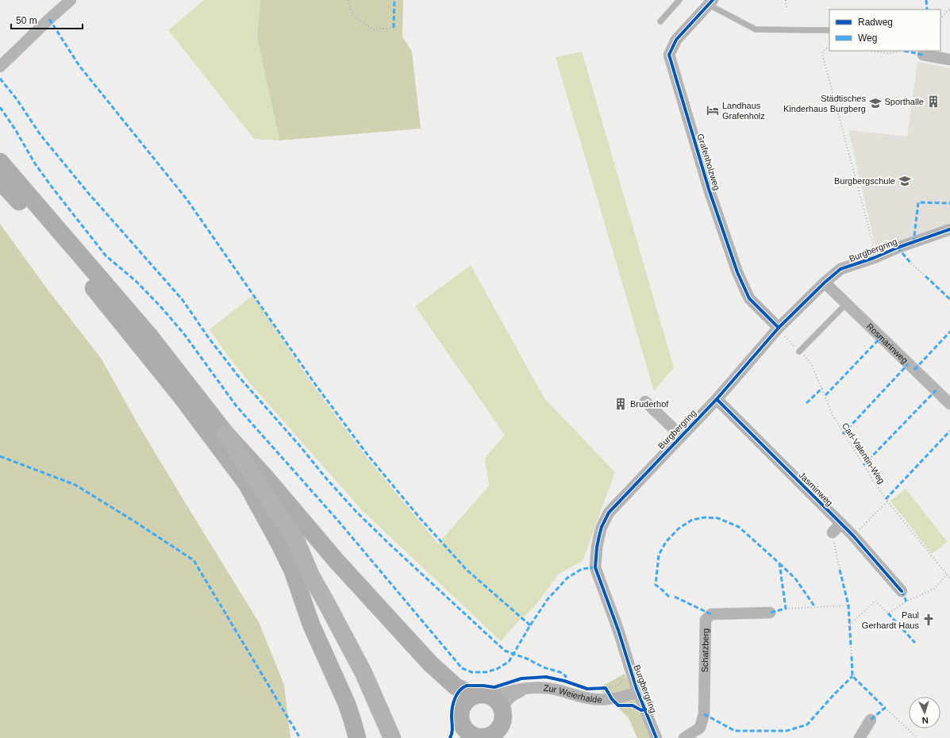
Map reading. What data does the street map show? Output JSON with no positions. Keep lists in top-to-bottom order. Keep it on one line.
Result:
{"streets":{"street":["Grafenholzweg","Burgbergring","Rosmarinweg","Jasminweg","Schatzberg","Zur Weierhalde"],"path":["Carl-Valentin-Weg"]},"crossings":[["Grafenholzweg","Burgbergring"],["Grafenholzweg","Carl-Valentin-Weg"],["Burgbergring","Rosmarinweg"],["Burgbergring","Carl-Valentin-Weg"],["Burgbergring","Jasminweg"],["Burgbergring","Zur Weierhalde"]],"places":{"building":["Sporthalle","Bruderhof"],"school or university":["Städtisches Kinderhaus Burgberg","Burgbergschule"],"hotel":["Landhaus Grafenholz"],"church":["Paul Gerhardt Haus"]},"legend":["Radweg","Weg"],"scale_bar":"50 m","north":"bottom"}
